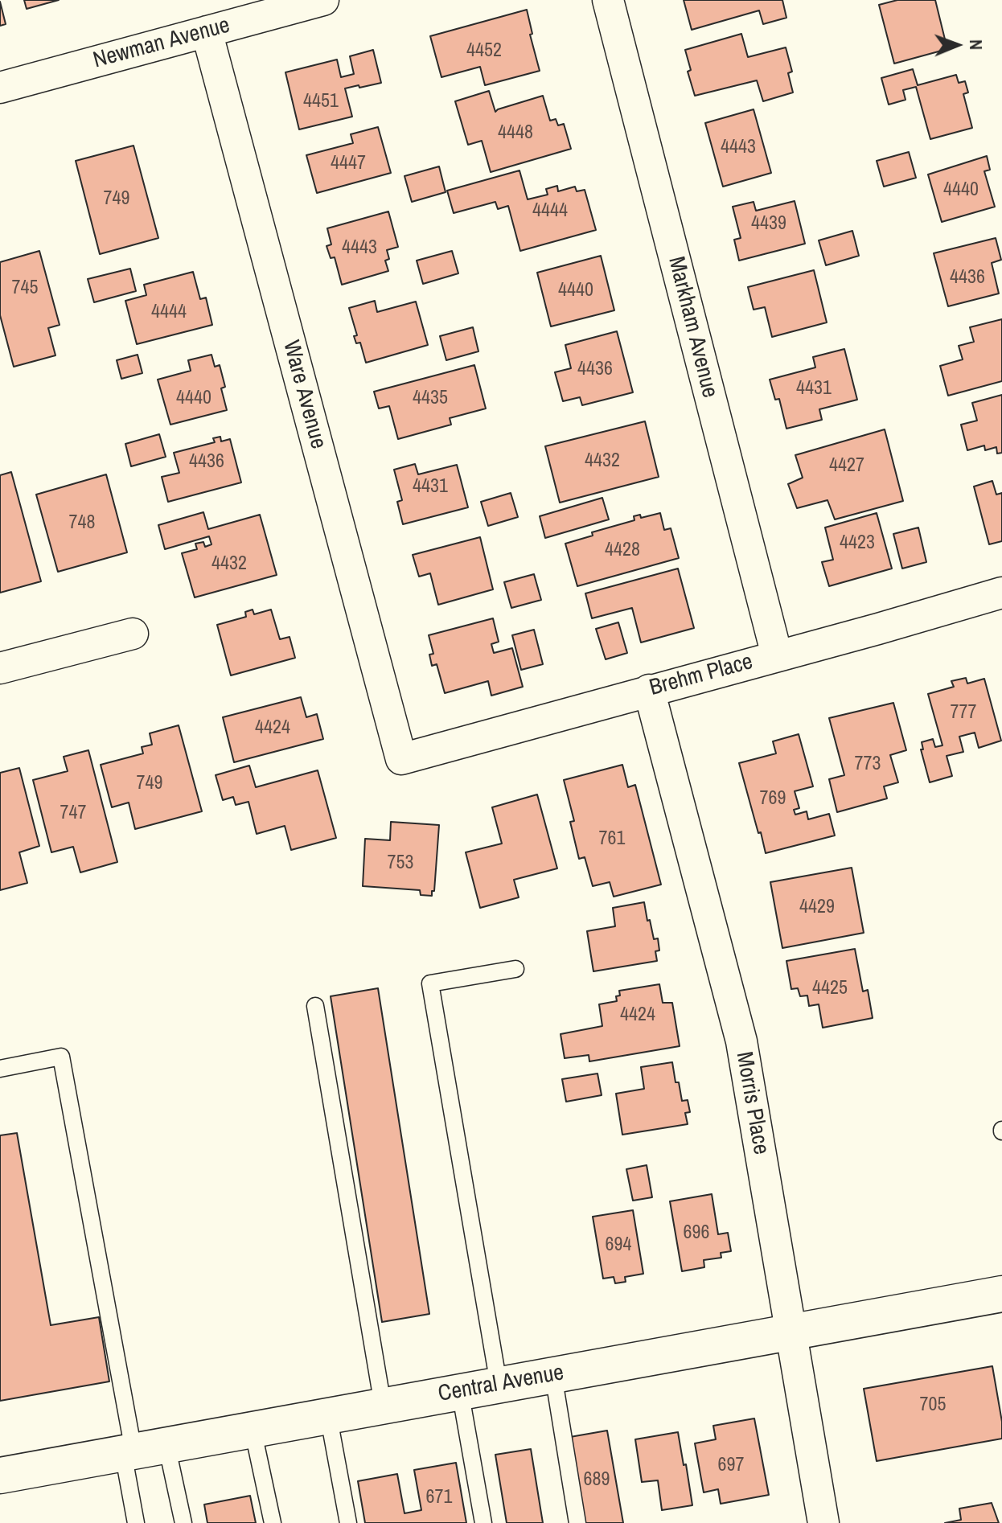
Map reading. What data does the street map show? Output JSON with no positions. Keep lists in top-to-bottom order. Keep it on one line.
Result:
{"streets":{"main road":["Central Avenue"],"street":["Newman Avenue","Markham Avenue","Ware Avenue","Brehm Place","Morris Place"]},"crossings":[["Newman Avenue","Ware Avenue"],["Markham Avenue","Brehm Place"],["Ware Avenue","Brehm Place"],["Brehm Place","Morris Place"],["Morris Place","Central Avenue"]],"house_numbers":["4452","4451","4448","4443","4447","4440","749","4444","4439","4443","4436","745","4440","4444","4436","4431","4440","4435","4432","4436","4427","4431","748","4423","4428","4432","777","4424","773","749","769","747","761","753","4429","4425","4424","696","694","705","697","689","671"],"north":"right"}
